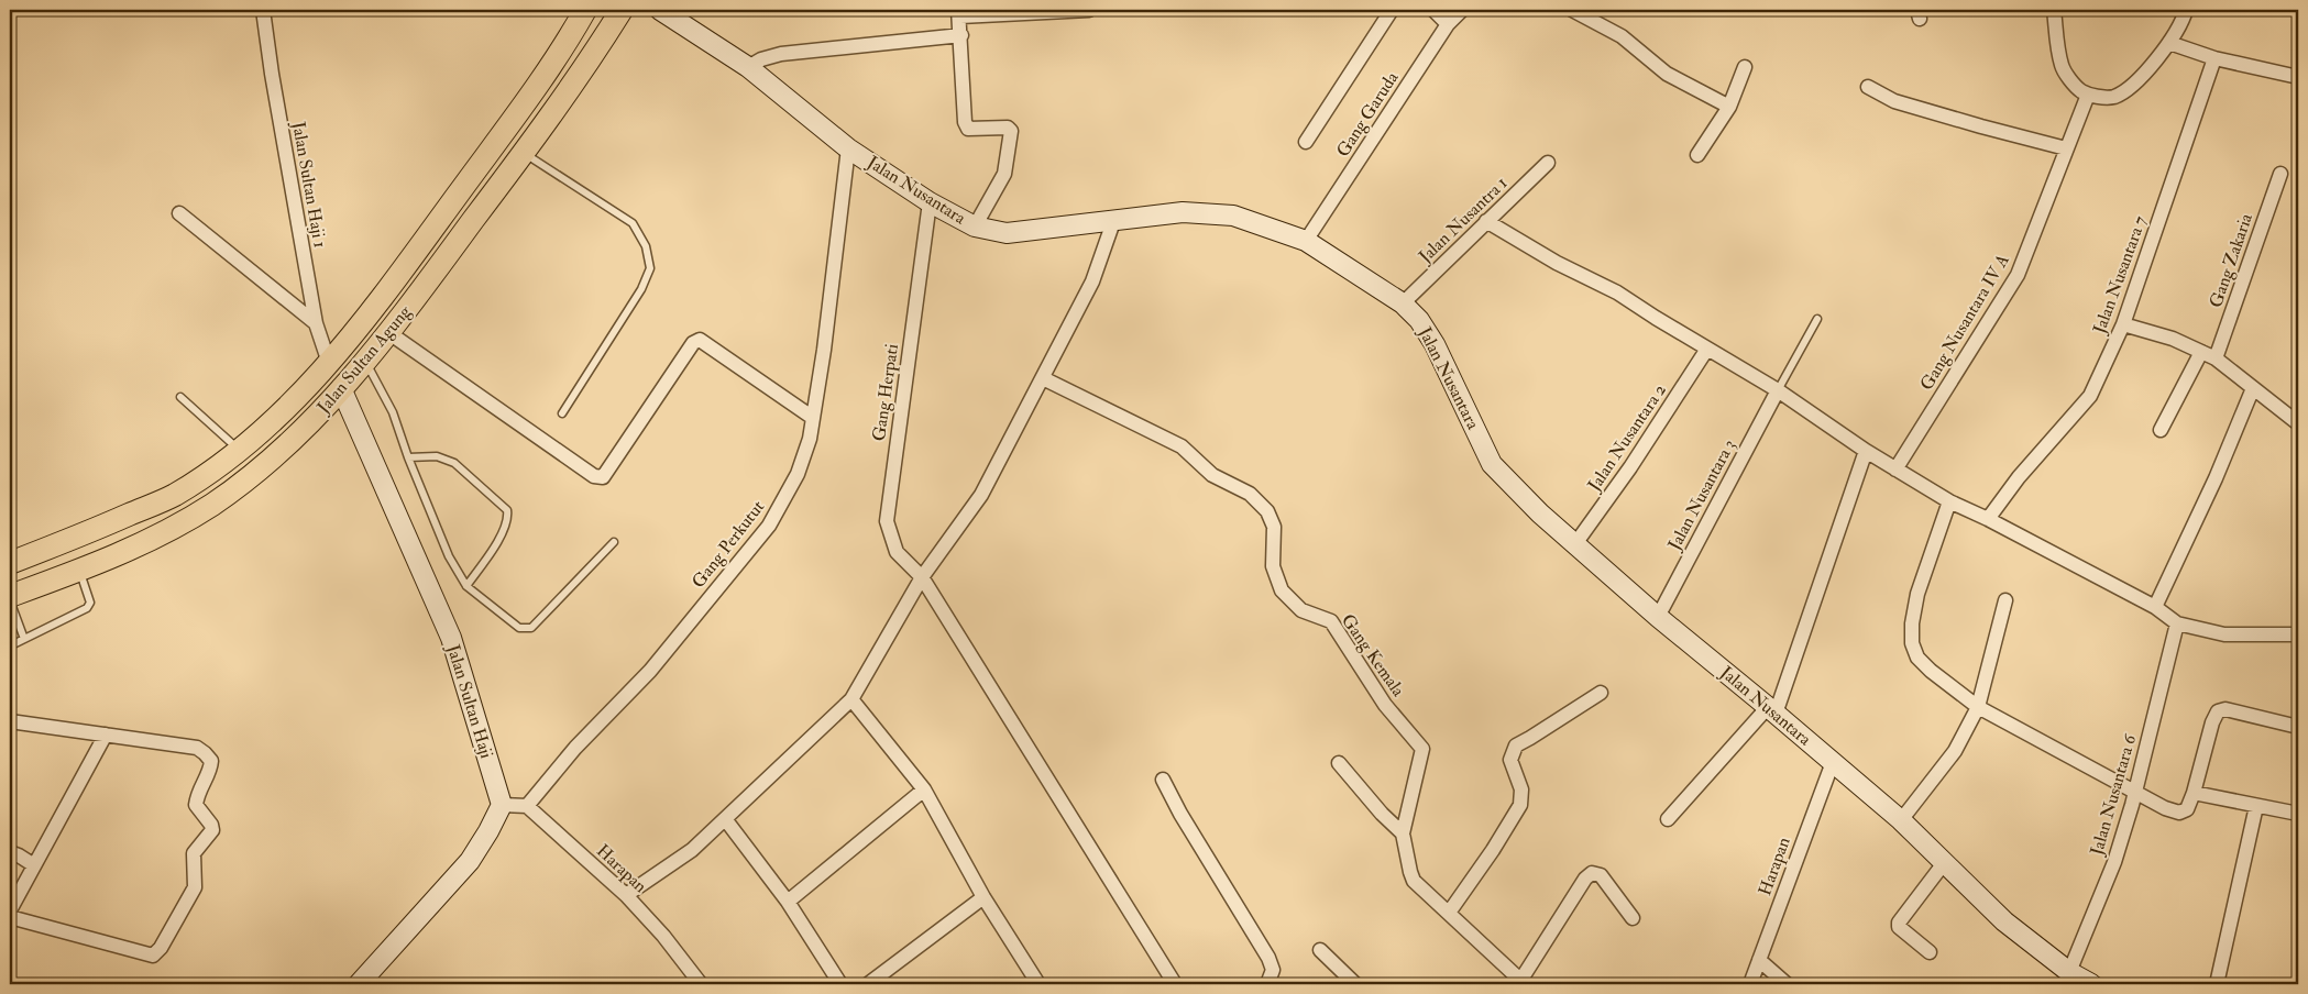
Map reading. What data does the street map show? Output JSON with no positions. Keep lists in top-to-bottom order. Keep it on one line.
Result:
{"streets":{"main road":["Jalan Sultan Agung"],"street":["Gang Garuda","Jalan Sultan Haji 1","Jalan Nusantara","Jalan Nusantra 1","Gang Zakaria","Jalan Nusantara 7","Gang Nusantara IV A","Gang Herpati","Jalan Nusantara 2","Jalan Nusantara 3","Gang Perkutut","Gang Kemala","Jalan Sultan Haji","Jalan Nusantara 6","Harapan"]},"crossings":[["Gang Garuda","Jalan Nusantara"],["Jalan Sultan Haji 1","Jalan Sultan Agung"],["Jalan Nusantara","Jalan Nusantra 1"],["Jalan Nusantara","Gang Herpati"],["Jalan Nusantara","Jalan Nusantara 2"],["Jalan Nusantara","Jalan Nusantara 3"],["Jalan Nusantara","Gang Perkutut"],["Jalan Nusantara","Jalan Nusantara 6"],["Jalan Nusantara","Harapan"],["Jalan Sultan Agung","Jalan Sultan Haji"],["Gang Perkutut","Harapan"]]}
